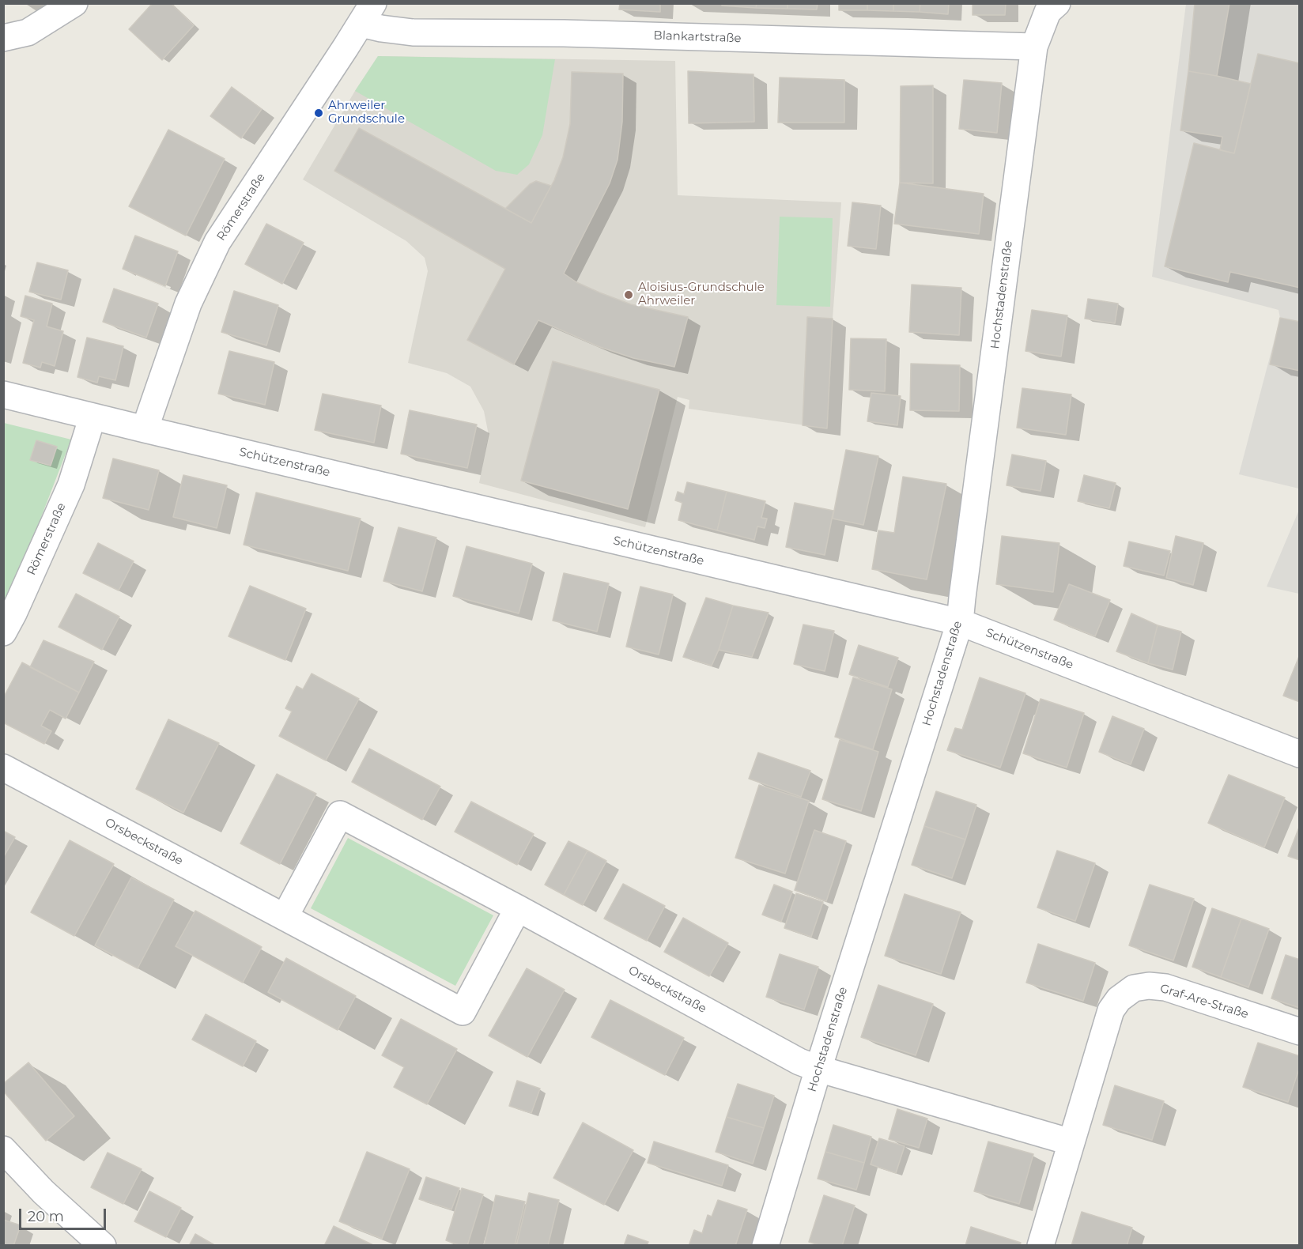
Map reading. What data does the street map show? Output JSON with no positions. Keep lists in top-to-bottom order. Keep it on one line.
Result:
{"streets":{"street":["Blankartstraße","Römerstraße","Hochstadenstraße","Schützenstraße","Orsbeckstraße","Graf-Are-Straße"]},"crossings":[["Blankartstraße","Römerstraße"],["Blankartstraße","Hochstadenstraße"],["Römerstraße","Schützenstraße"],["Hochstadenstraße","Schützenstraße"],["Hochstadenstraße","Orsbeckstraße"]],"places":["Ahrweiler Grundschule","Aloisius-Grundschule Ahrweiler"],"scale_bar":"20 m"}
